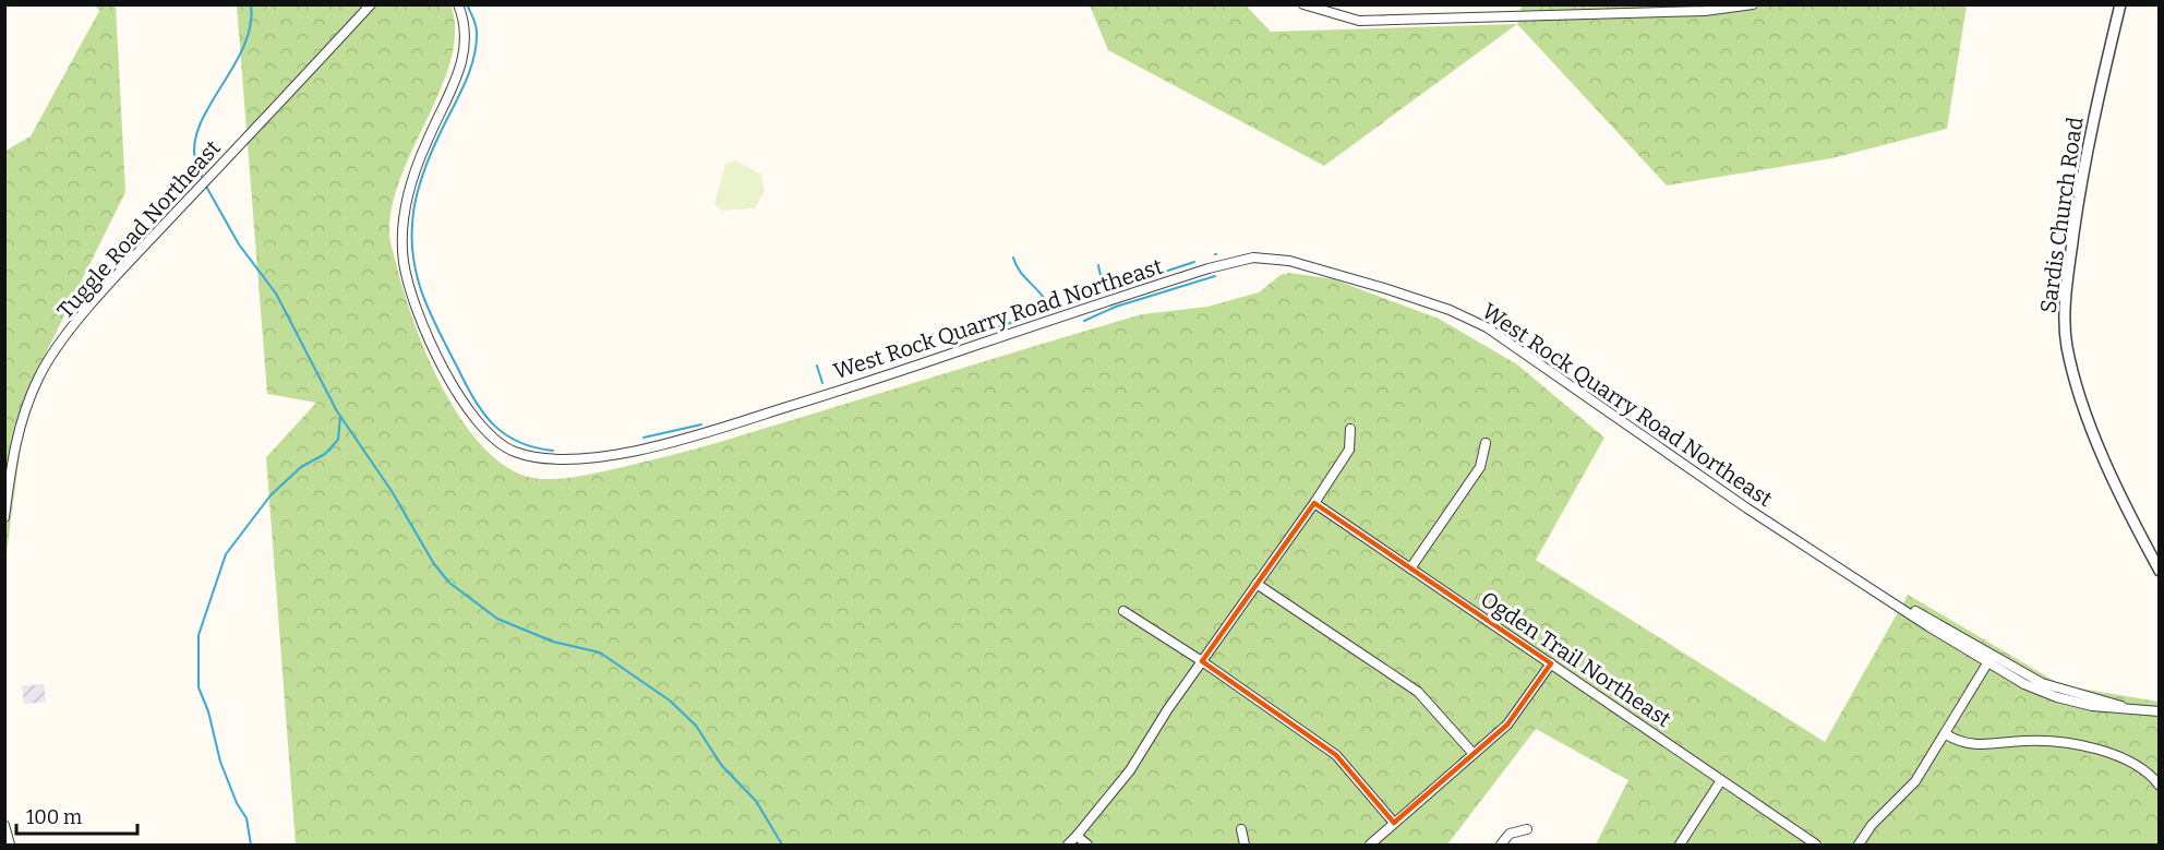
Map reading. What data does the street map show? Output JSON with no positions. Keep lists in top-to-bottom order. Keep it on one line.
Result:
{"streets":{"street":["Sardis Church Road","Tuggle Road Northeast","West Rock Quarry Road Northeast","Ogden Trail Northeast"]},"scale_bar":"100 m"}
